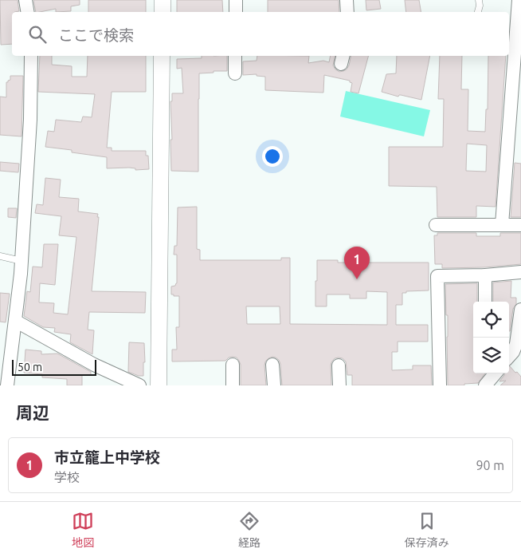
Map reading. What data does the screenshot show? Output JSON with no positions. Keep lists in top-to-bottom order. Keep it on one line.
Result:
{"scale_bar":"50 m","page":{"search":"ここで検索","pins":"1","scale":"50 m","heading":"周辺","list":[{"mark":"1","name":"市立籠上中学校","note":"学校","value":"90 m"}],"nav":["地図","経路","保存済み"]}}
